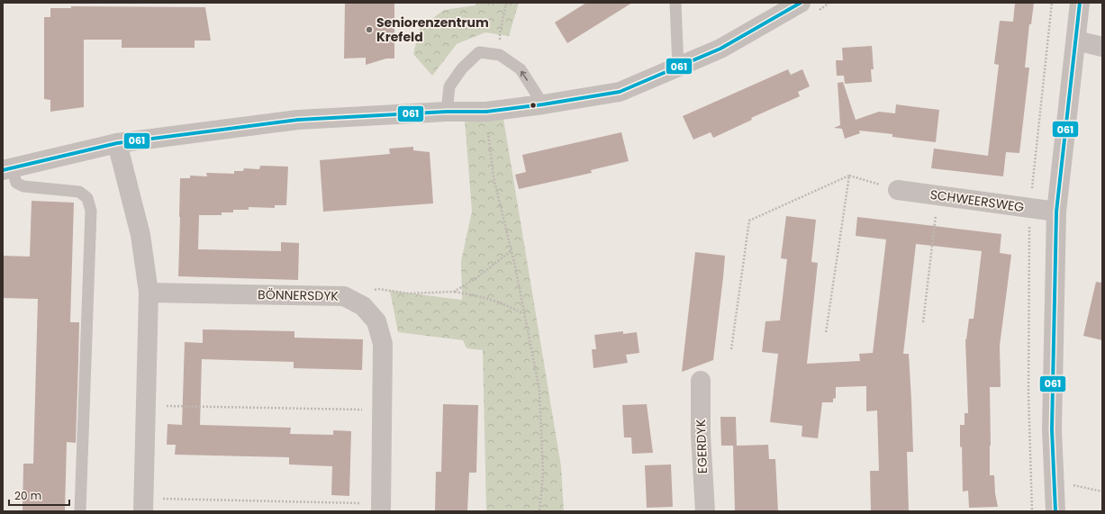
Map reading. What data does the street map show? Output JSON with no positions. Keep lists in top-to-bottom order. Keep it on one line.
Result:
{"streets":{"street":["SCHWEERSWEG","BÖNNERSDYK","EGERDYK"]},"places":["Seniorenzentrum Krefeld"],"lines":["transit line 061"],"scale_bar":"20 m"}
